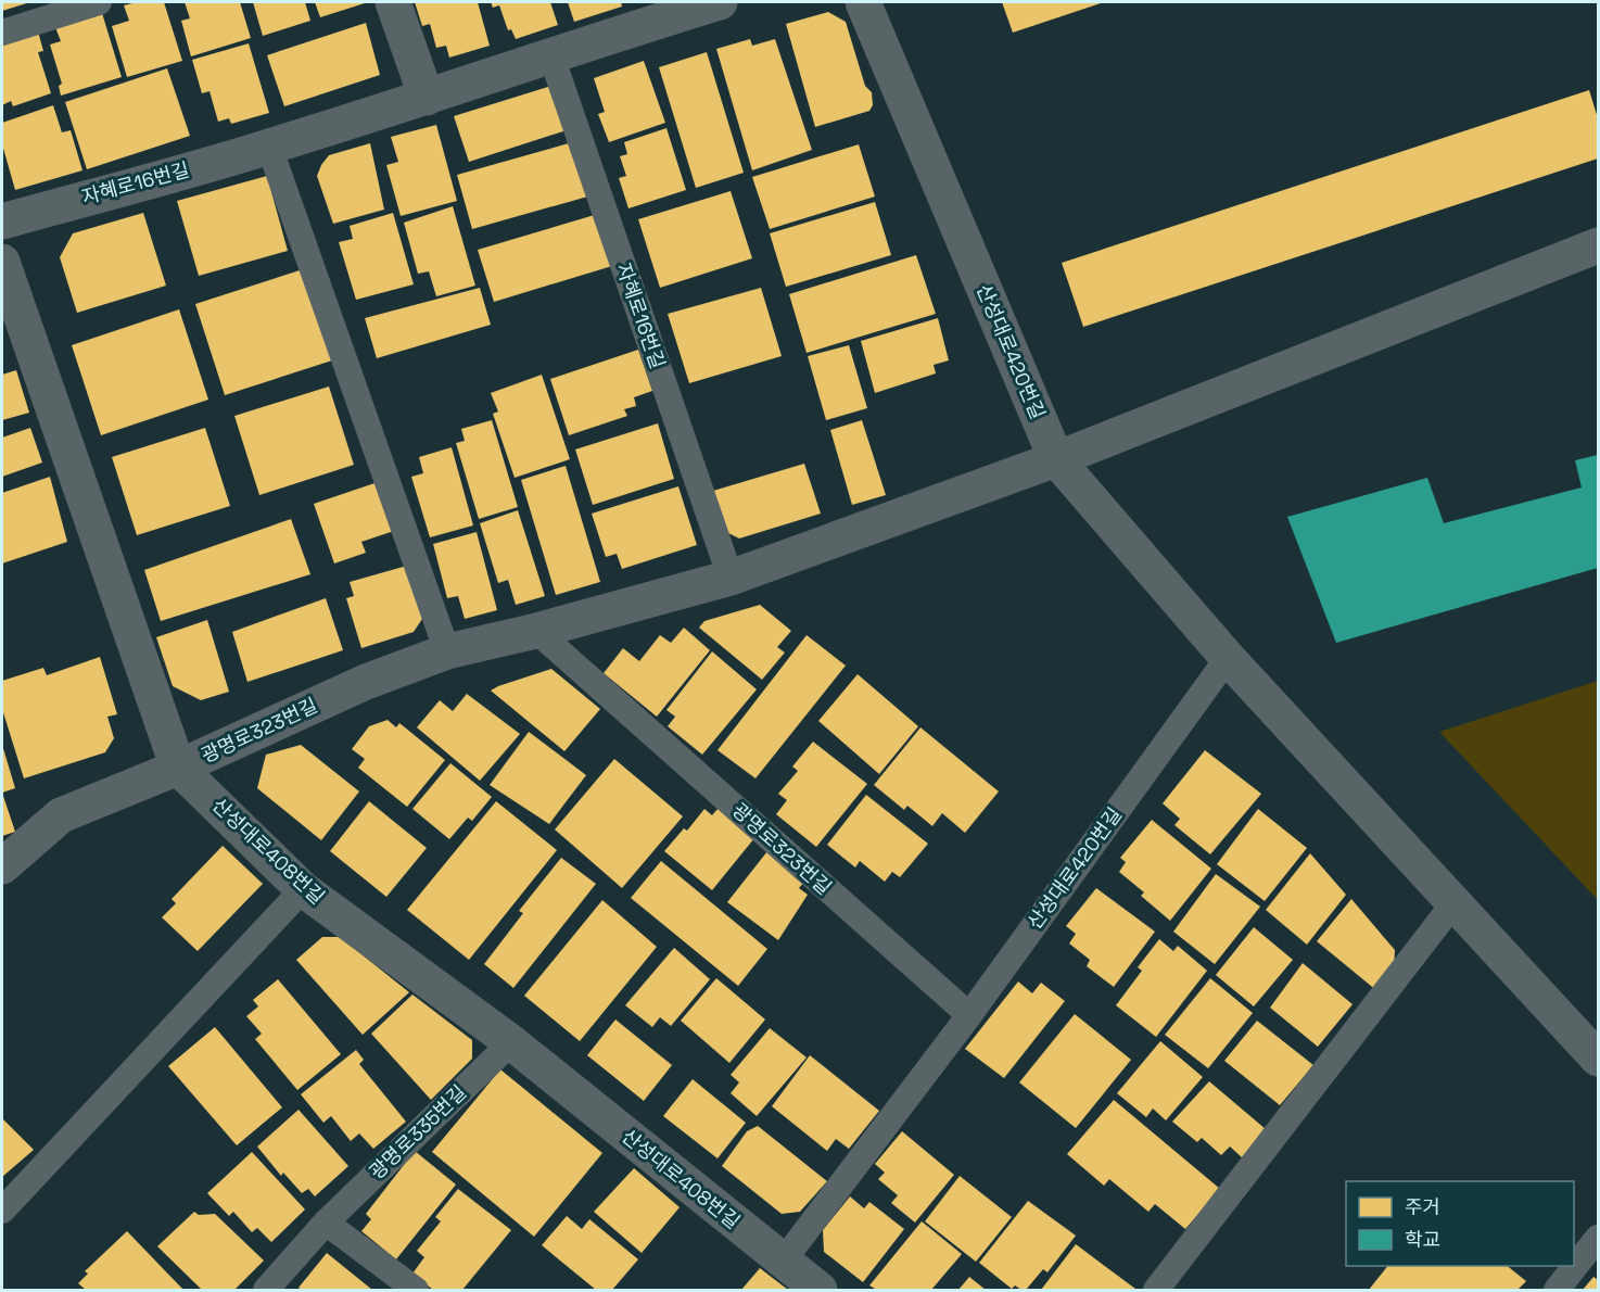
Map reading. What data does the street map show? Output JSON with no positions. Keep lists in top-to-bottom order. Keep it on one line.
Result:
{"streets":{"street":["자혜로16번길","산성대로420번길","광명로323번길","산성대로408번길"],"lane":["광명로335번길"]},"crossings":[["자혜로16번길","광명로323번길"],["산성대로420번길","광명로323번길"],["광명로323번길","산성대로408번길"],["산성대로408번길","광명로335번길"]],"legend":["주거","학교"]}
